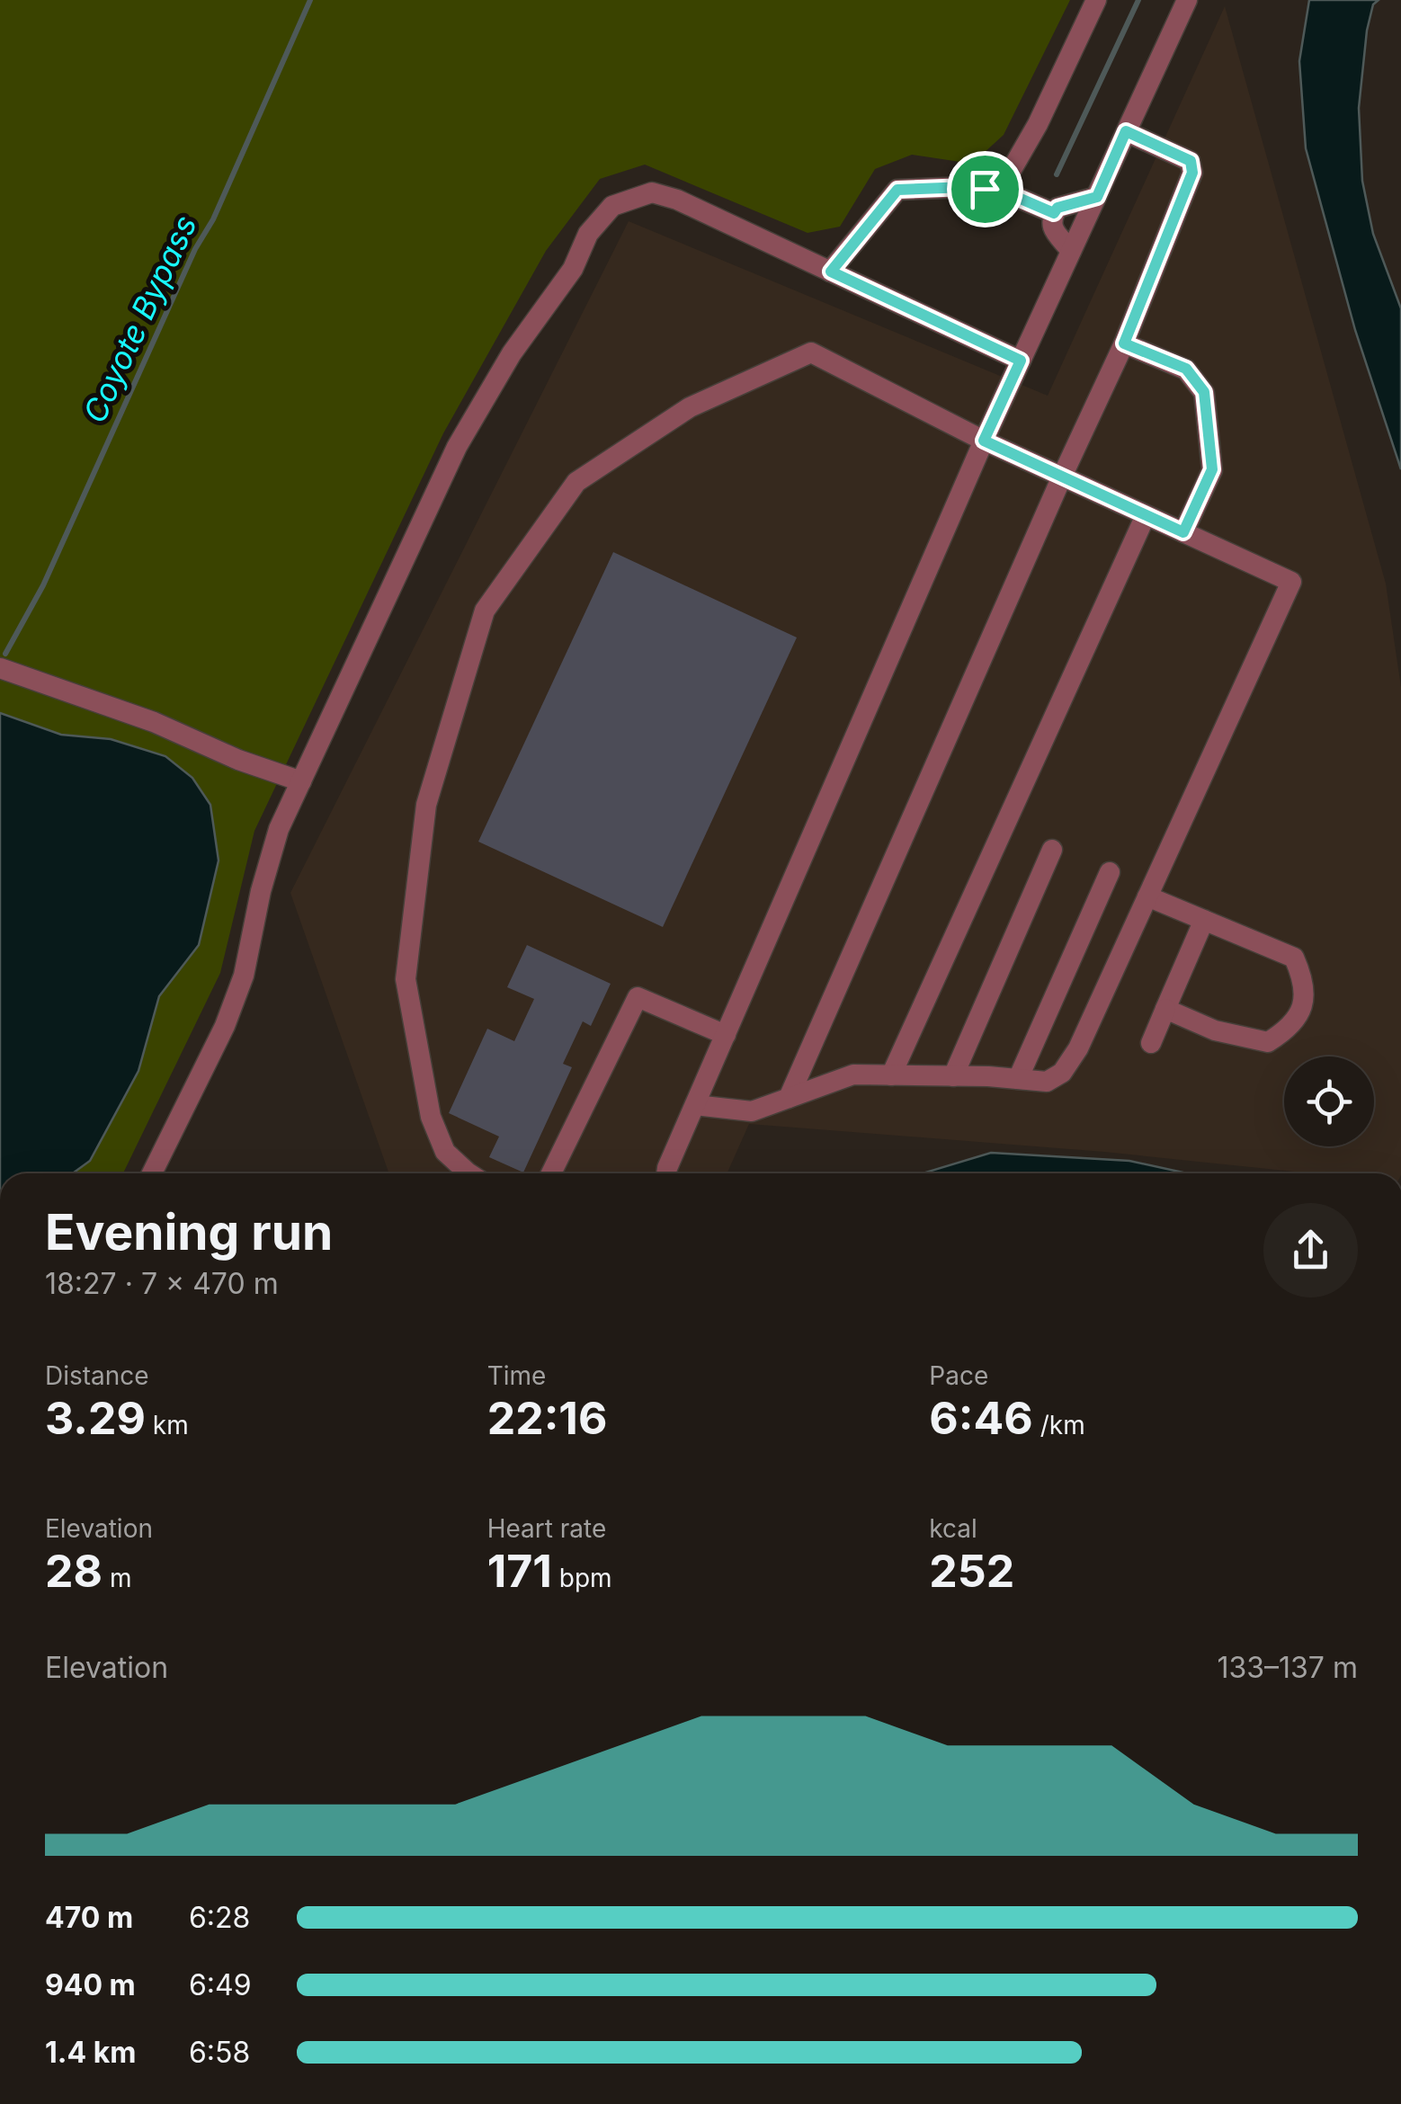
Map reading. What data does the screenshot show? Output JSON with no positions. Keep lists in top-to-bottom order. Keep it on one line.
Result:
{"water":["Coyote Bypass"],"page":{"heading":["Evening run","18:27 · 7 × 470 m"],"stats":[["Distance","3.29 km"],["Time","22:16"],["Pace","6:46 /km"],["Elevation","28 m"],["Heart rate","171 bpm"],["kcal","252"]],"chart":["Elevation","133–137 m"],"list":[{"name":"470 m","note":"6:28"},{"name":"940 m","note":"6:49"},{"name":"1.4 km","note":"6:58"}]}}
